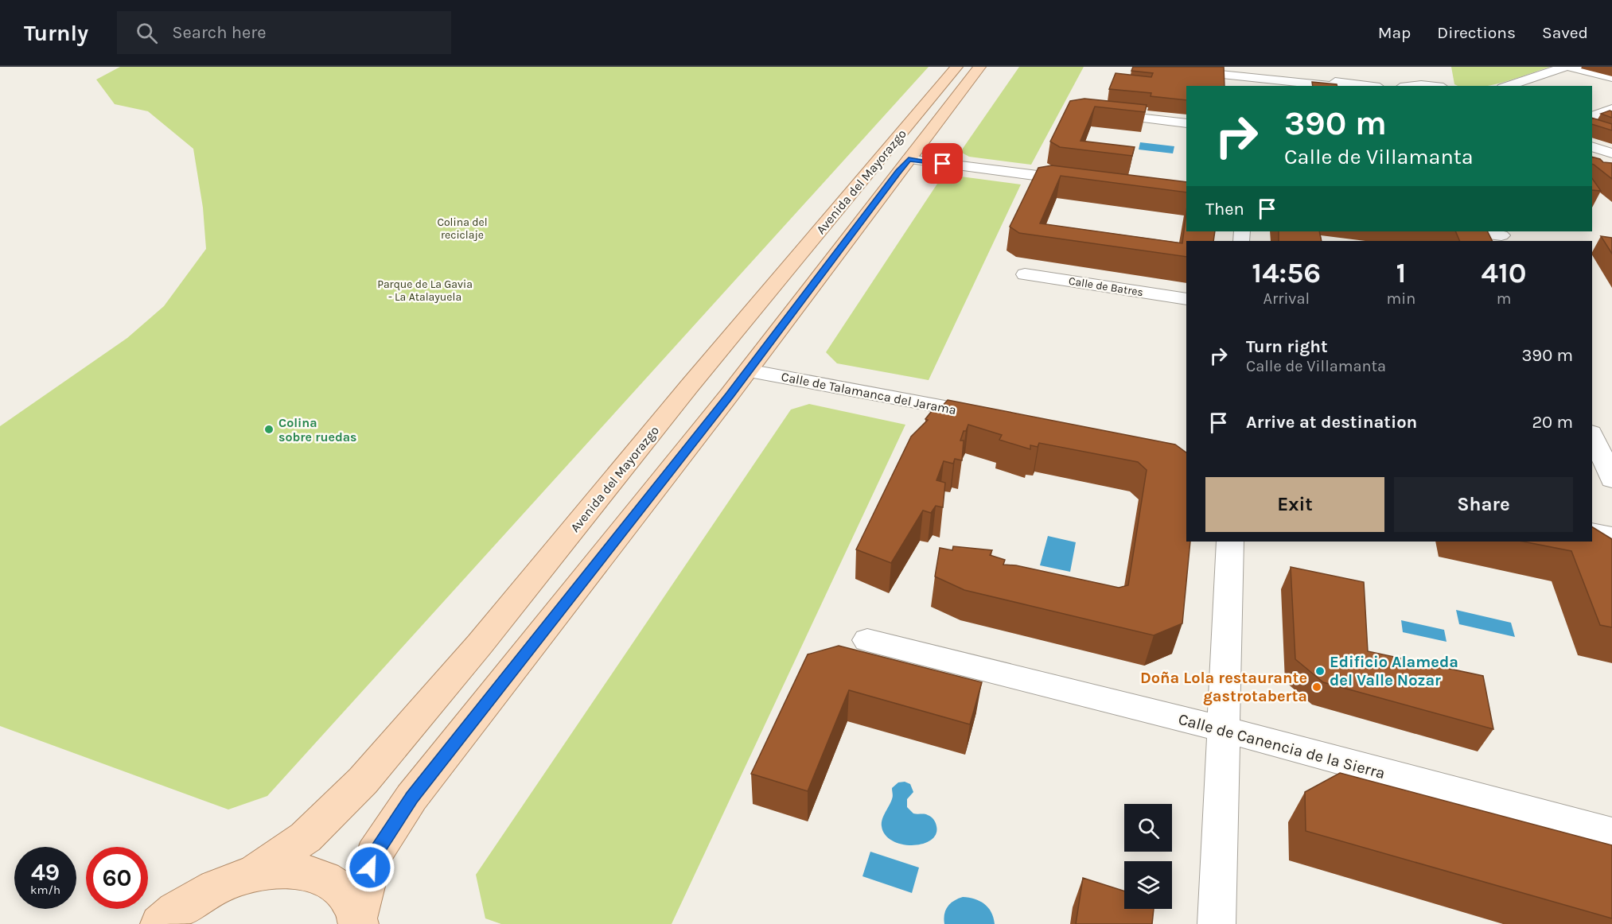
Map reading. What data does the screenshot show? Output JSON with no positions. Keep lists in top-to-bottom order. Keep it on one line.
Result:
{"streets":{"main road":["Avenida del Mayorazgo"],"street":["Calle de Batres","Calle de Talamanca del Jarama","Calle de Canencia de la Sierra"]},"crossings":[["Avenida del Mayorazgo","Calle de Talamanca del Jarama"]],"parks":["Colina del reciclaje","Parque de La Gavia - La Atalayuela"],"places":["Colina sobre ruedas","Edificio Alameda del Valle Nozar","Doña Lola restaurante gastrotaberta"],"page":{"header":"Turnly","search":"Search here","nav":["Map","Directions","Saved"],"turn":["390 m","Calle de Villamanta"],"then":"Then","eta":["14:56","Arrival","1","min","410","m"],"list":[{"name":"Turn right","note":"Calle de Villamanta","value":"390 m"},{"name":"Arrive at destination","value":"20 m"}],"buttons":["Exit","Share"],"speed":"49 km/h","limit":"60"}}
